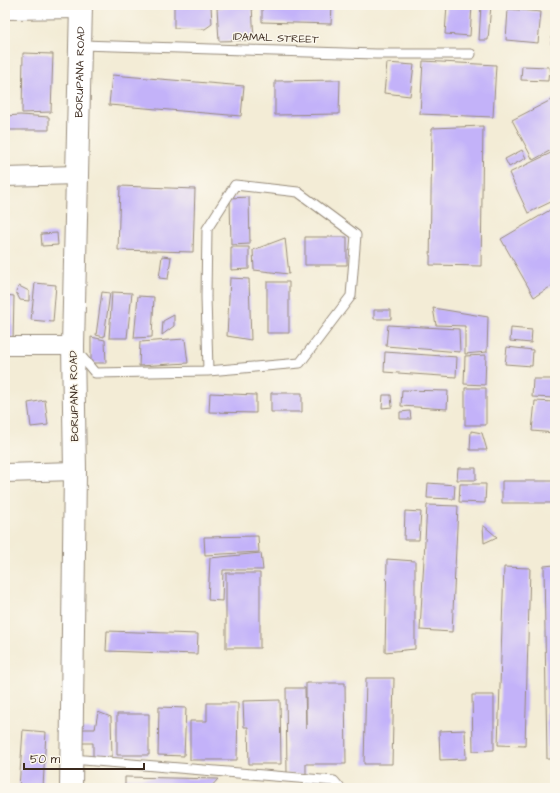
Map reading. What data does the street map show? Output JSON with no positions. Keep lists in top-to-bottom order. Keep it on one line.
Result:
{"streets":{"main road":["BORUPANA ROAD"],"lane":["IDAMAL STREET"]},"crossings":[["IDAMAL STREET","BORUPANA ROAD"]],"scale_bar":"50 m"}
